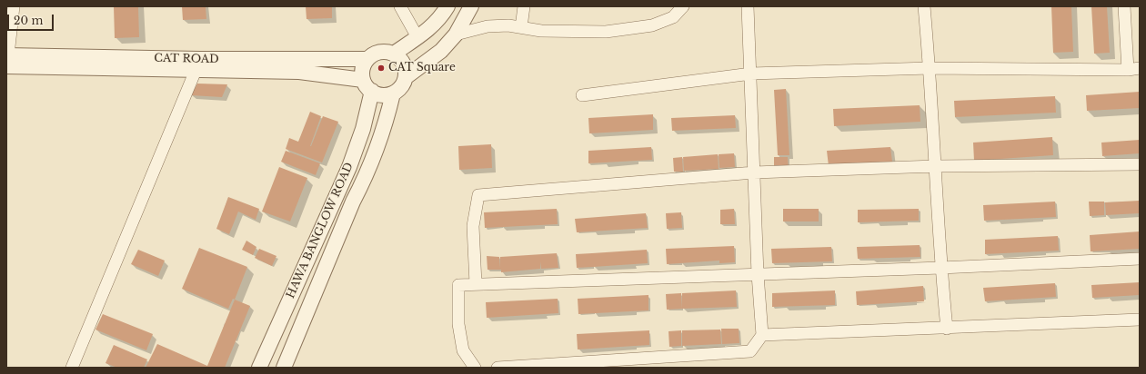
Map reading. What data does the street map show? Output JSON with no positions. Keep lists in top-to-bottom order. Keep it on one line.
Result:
{"streets":{"street":["CAT ROAD","HAWA BANGLOW ROAD"]},"crossings":[["CAT ROAD","HAWA BANGLOW ROAD"]],"places":["CAT Square"],"scale_bar":"20 m"}
